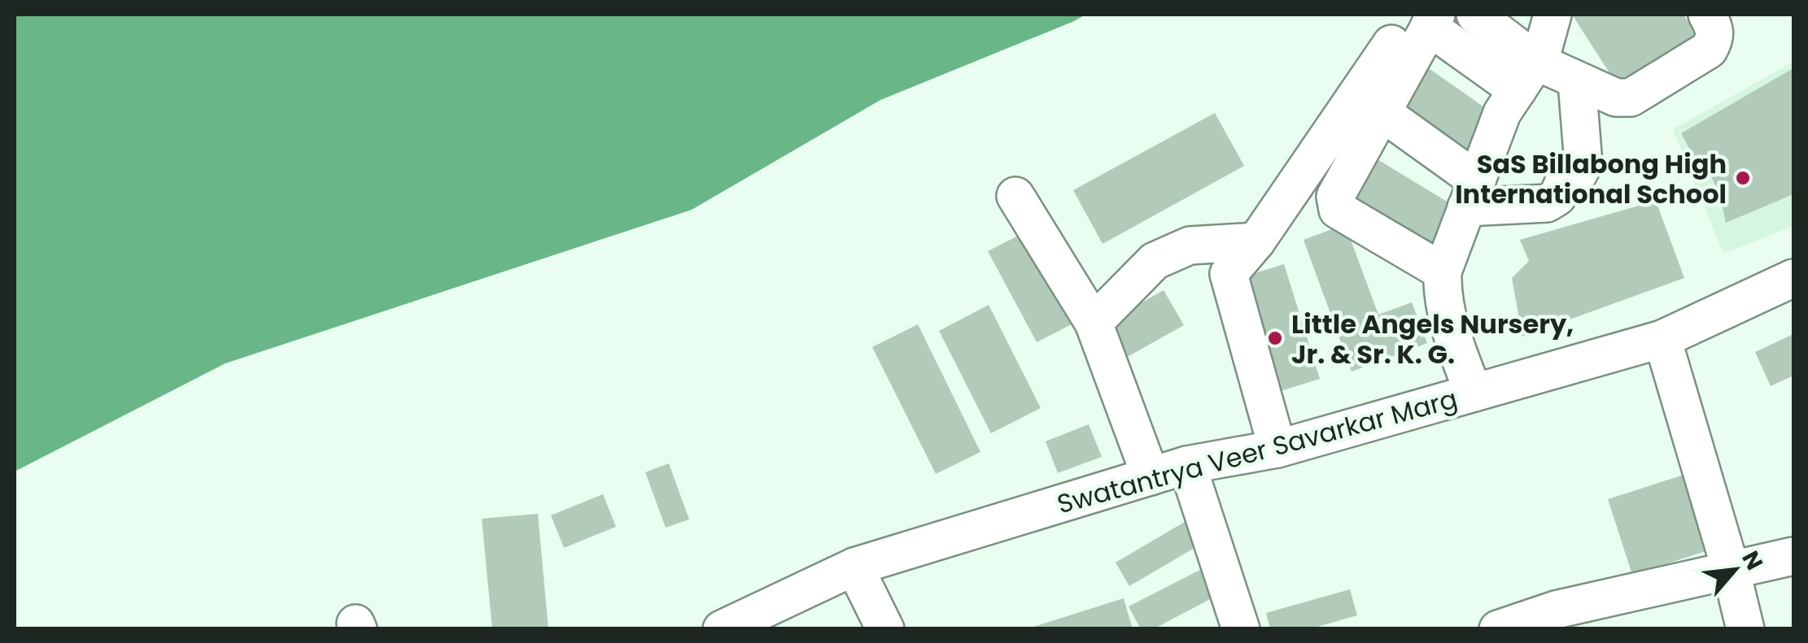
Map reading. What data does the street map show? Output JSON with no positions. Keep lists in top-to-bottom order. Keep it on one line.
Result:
{"streets":{"street":["Swatantrya Veer Savarkar Marg"]},"places":["SaS Billabong High International School","Little Angels Nursery, Jr. & Sr. K. G."],"north":"top right"}
